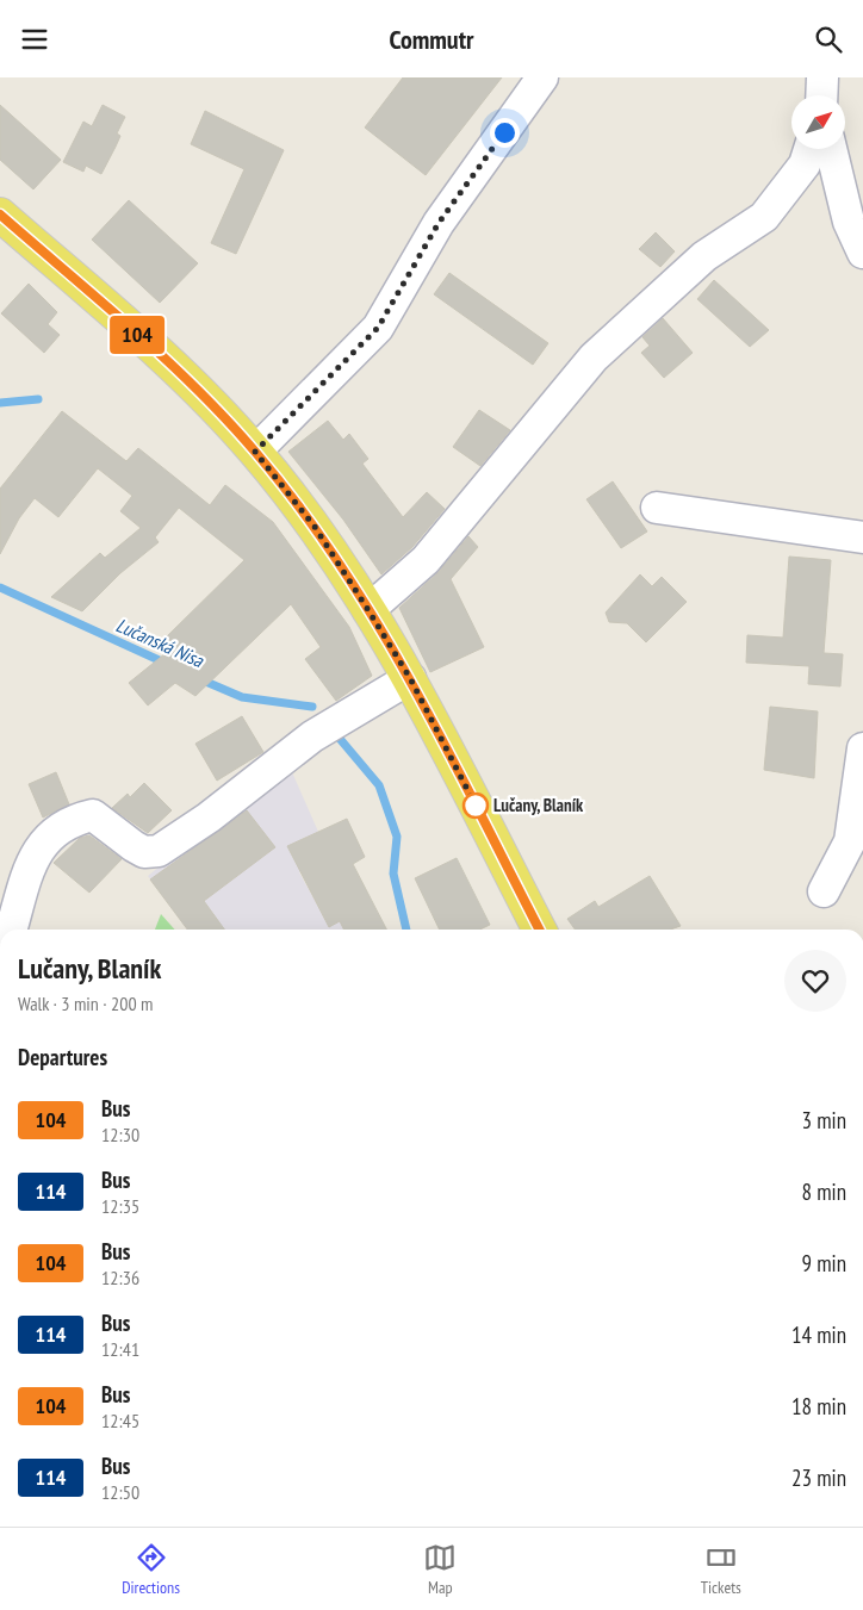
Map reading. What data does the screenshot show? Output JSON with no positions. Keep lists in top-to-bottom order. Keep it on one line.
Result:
{"water":["Lučanská Nisa"],"places":["Lučany, Blaník"],"lines":["bus line 104"],"north":"top right","page":{"header":"Commutr","on_map":"104","heading":[["Lučany, Blaník","Walk · 3 min · 200 m"],"Departures"],"list":[{"mark":"104","name":"Bus","note":"12:30","value":"3 min"},{"mark":"114","name":"Bus","note":"12:35","value":"8 min"},{"mark":"104","name":"Bus","note":"12:36","value":"9 min"},{"mark":"114","name":"Bus","note":"12:41","value":"14 min"},{"mark":"104","name":"Bus","note":"12:45","value":"18 min"},{"mark":"114","name":"Bus","note":"12:50","value":"23 min"}],"tabs":["Directions","Map","Tickets"]}}
